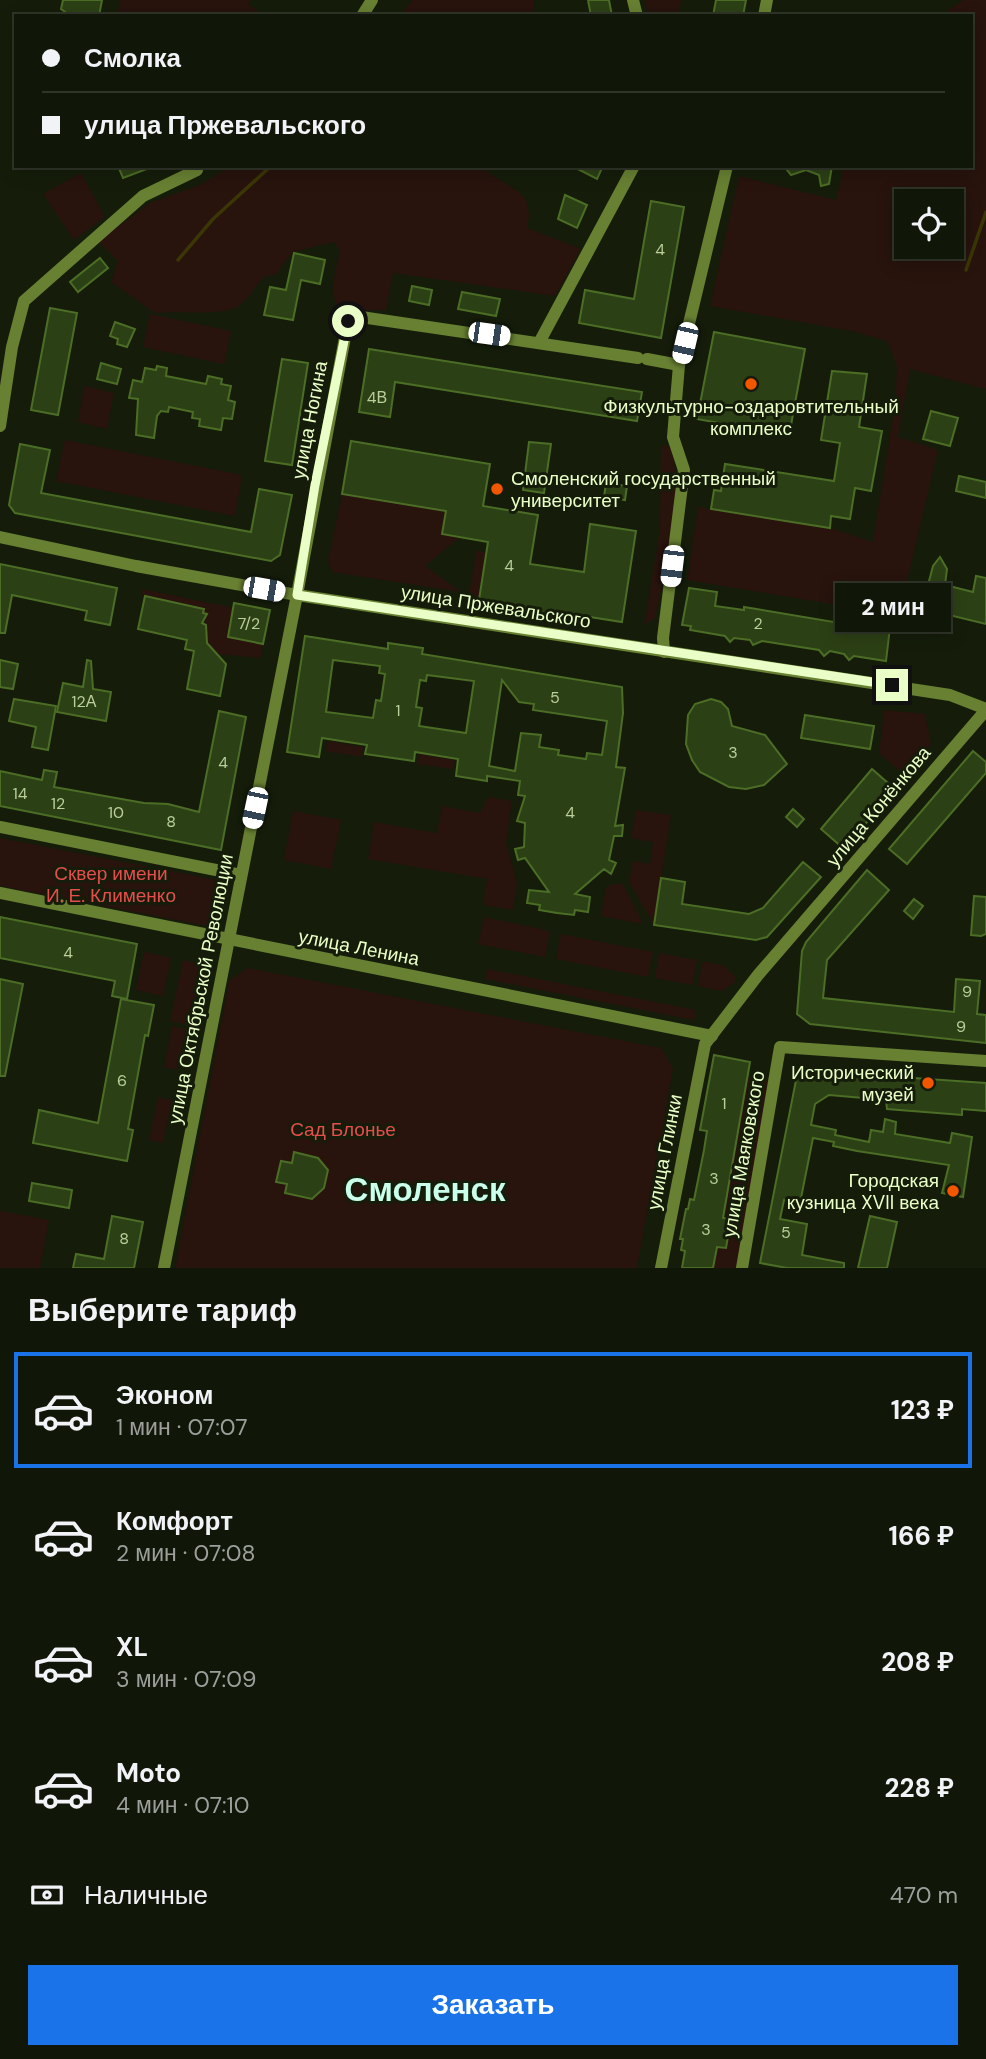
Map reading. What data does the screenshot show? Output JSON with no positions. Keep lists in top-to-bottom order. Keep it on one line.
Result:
{"streets":{"street":["улица Ногина","улица Пржевальского","улица Конёнкова","улица Ленина","улица Октябрьской Революции","улица Глинки","улица Маяковского"]},"crossings":[["улица Ногина","улица Пржевальского"],["улица Ногина","улица Октябрьской Революции"],["улица Пржевальского","улица Конёнкова"],["улица Пржевальского","улица Октябрьской Революции"],["улица Конёнкова","улица Ленина"],["улица Конёнкова","улица Глинки"],["улица Ленина","улица Октябрьской Революции"],["улица Ленина","улица Глинки"]],"districts":["Смоленск"],"parks":["Сквер имени И. Е. Клименко","Сад Блонье"],"places":["Физкультурно-оздаровтительный комплекс","Смоленский государственный университет","Исторический музей","Городская кузница XVII века"],"house_numbers":["4","4В","4","7/2","2","5","12А","1","3","4","14","12","10","4","8","4","9","9","6","1","3","3","5","8"],"page":{"banner":["Смолка","улица Пржевальского"],"bubble":"2 мин","heading":"Выберите тариф","list":[{"name":"Эконом","note":"1 мин · 07:07","value":"123 ₽"},{"name":"Комфорт","note":"2 мин · 07:08","value":"166 ₽"},{"name":"XL","note":"3 мин · 07:09","value":"208 ₽"},{"name":"Moto","note":"4 мин · 07:10","value":"228 ₽"}],"pay":["Наличные","470 m"],"buttons":"Заказать"}}
